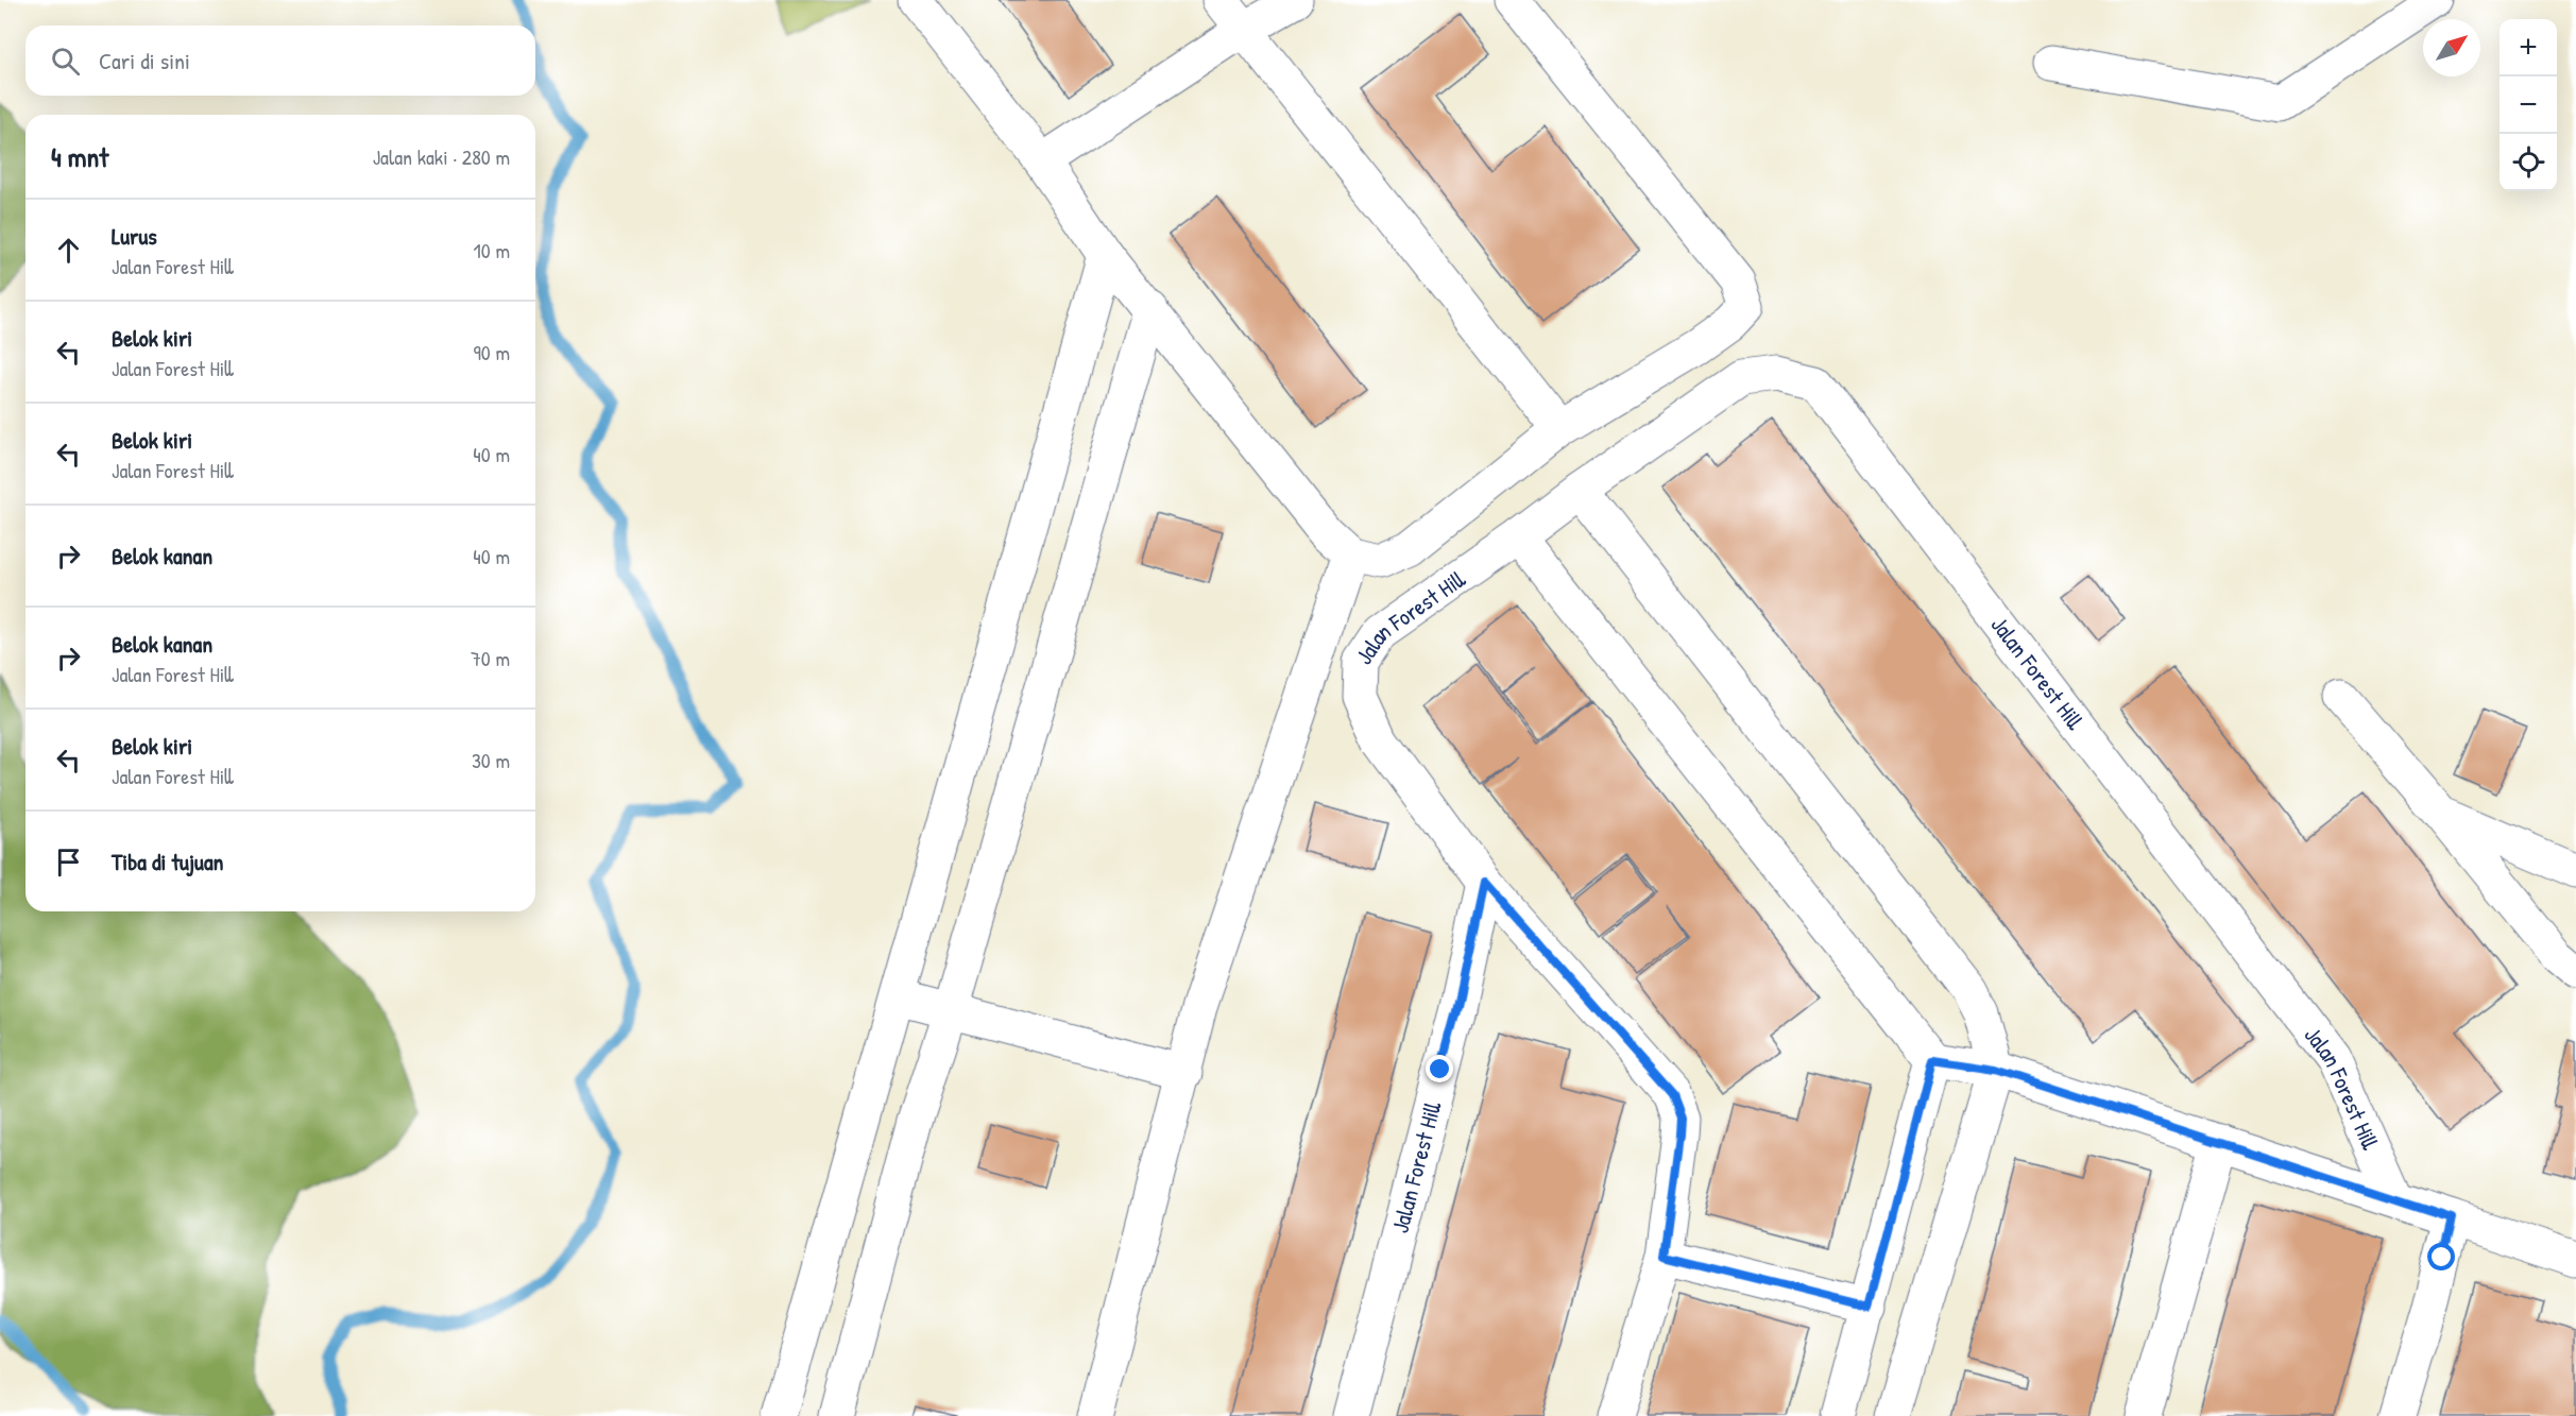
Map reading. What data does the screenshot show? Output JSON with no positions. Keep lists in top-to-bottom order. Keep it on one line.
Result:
{"streets":{"street":["Jalan Forest Hill"]},"north":"top right","page":{"map_buttons":["+","−"],"search":"Cari di sini","heading":["4 mnt","Jalan kaki · 280 m"],"list":[["Lurus","Jalan Forest Hill","10 m"],["Belok kiri","Jalan Forest Hill","90 m"],["Belok kiri","Jalan Forest Hill","40 m"],["Belok kanan","40 m"],["Belok kanan","Jalan Forest Hill","70 m"],["Belok kiri","Jalan Forest Hill","30 m"],"Tiba di tujuan"]}}
